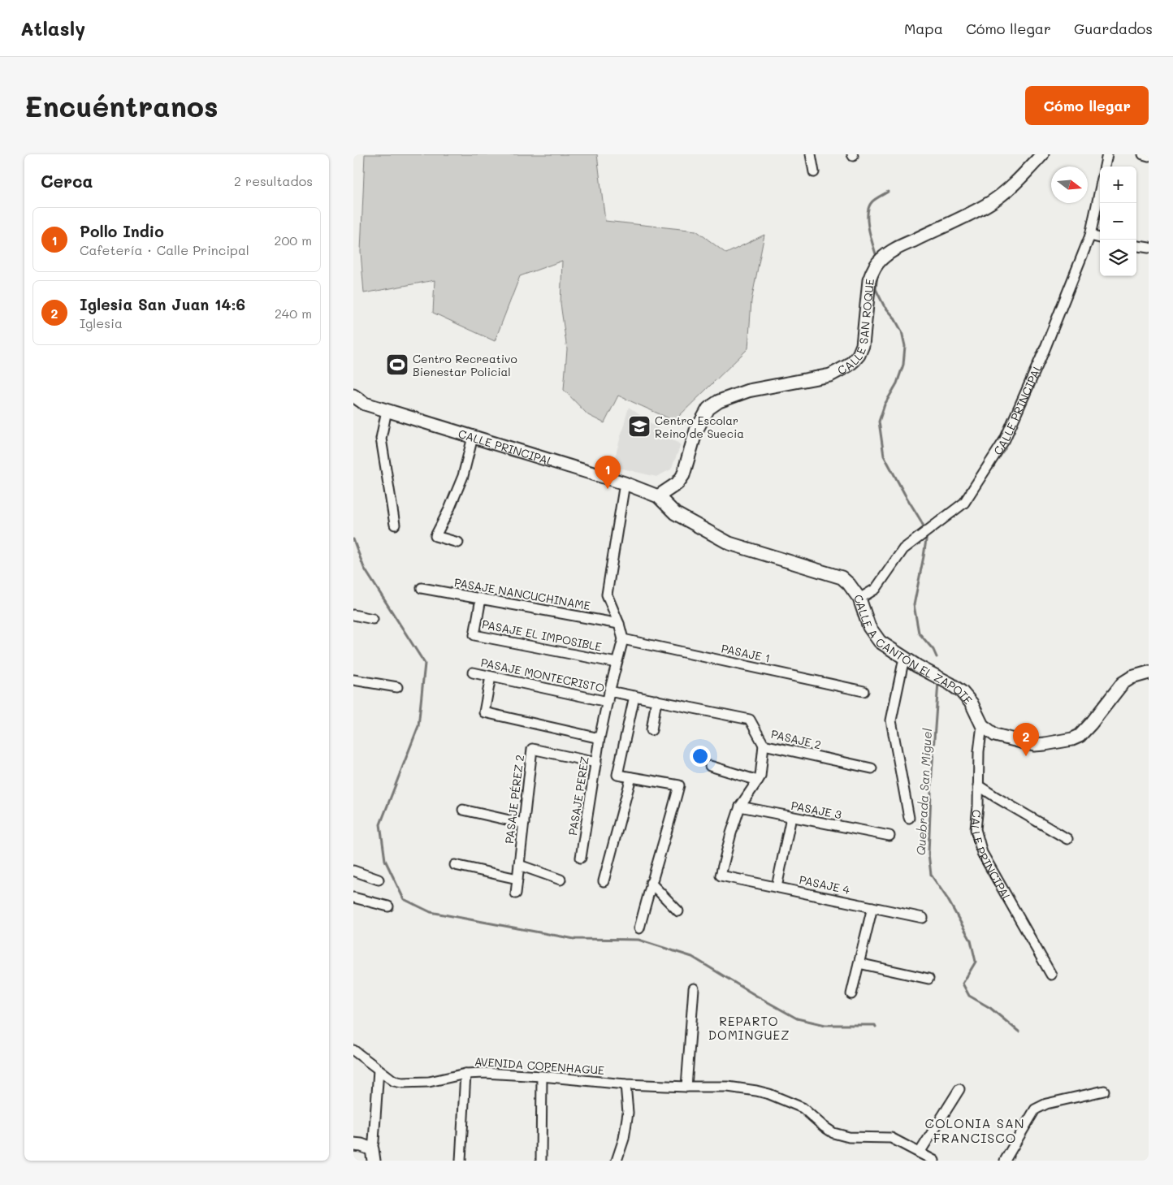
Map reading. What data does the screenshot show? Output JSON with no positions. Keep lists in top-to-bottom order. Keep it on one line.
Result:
{"streets":{"street":["CALLE SAN ROQUE","CALLE PRINCIPAL","PASAJE NANCUCHINAME","PASAJE EL IMPOSIBLE","CALLE A CANTÓN EL ZAPOTE","PASAJE 1","PASAJE MONTECRISTO","PASAJE 2","PASAJE PEREZ","PASAJE PÉREZ 2","PASAJE 3","PASAJE 4","AVENIDA COPENHAGUE"]},"crossings":[["CALLE SAN ROQUE","CALLE PRINCIPAL"],["CALLE SAN ROQUE","CALLE A CANTÓN EL ZAPOTE"],["CALLE PRINCIPAL","CALLE A CANTÓN EL ZAPOTE"],["PASAJE NANCUCHINAME","PASAJE EL IMPOSIBLE"],["PASAJE EL IMPOSIBLE","PASAJE PEREZ"],["PASAJE 1","PASAJE PEREZ"],["PASAJE MONTECRISTO","PASAJE PEREZ"],["PASAJE 2","PASAJE PEREZ"],["PASAJE PEREZ","PASAJE PÉREZ 2"],["PASAJE 3","PASAJE 4"]],"districts":["REPARTO DOMINGUEZ","COLONIA SAN FRANCISCO"],"water":["Quebrada San Miguel"],"places":{"sports":["Centro Recreativo Bienestar Policial"],"school or university":["Centro Escolar Reino de Suecia"]},"north":"right","page":{"header":"Atlasly","nav":["Mapa","Cómo llegar","Guardados"],"buttons":"Cómo llegar","title":"Encuéntranos","heading":["Cerca","2 resultados"],"map_buttons":["+","−"],"list":[{"mark":"1","name":"Pollo Indio","note":"Cafetería · Calle Principal","value":"200 m"},{"mark":"2","name":"Iglesia San Juan 14:6","note":"Iglesia","value":"240 m"}],"pins":["1","2"]}}
